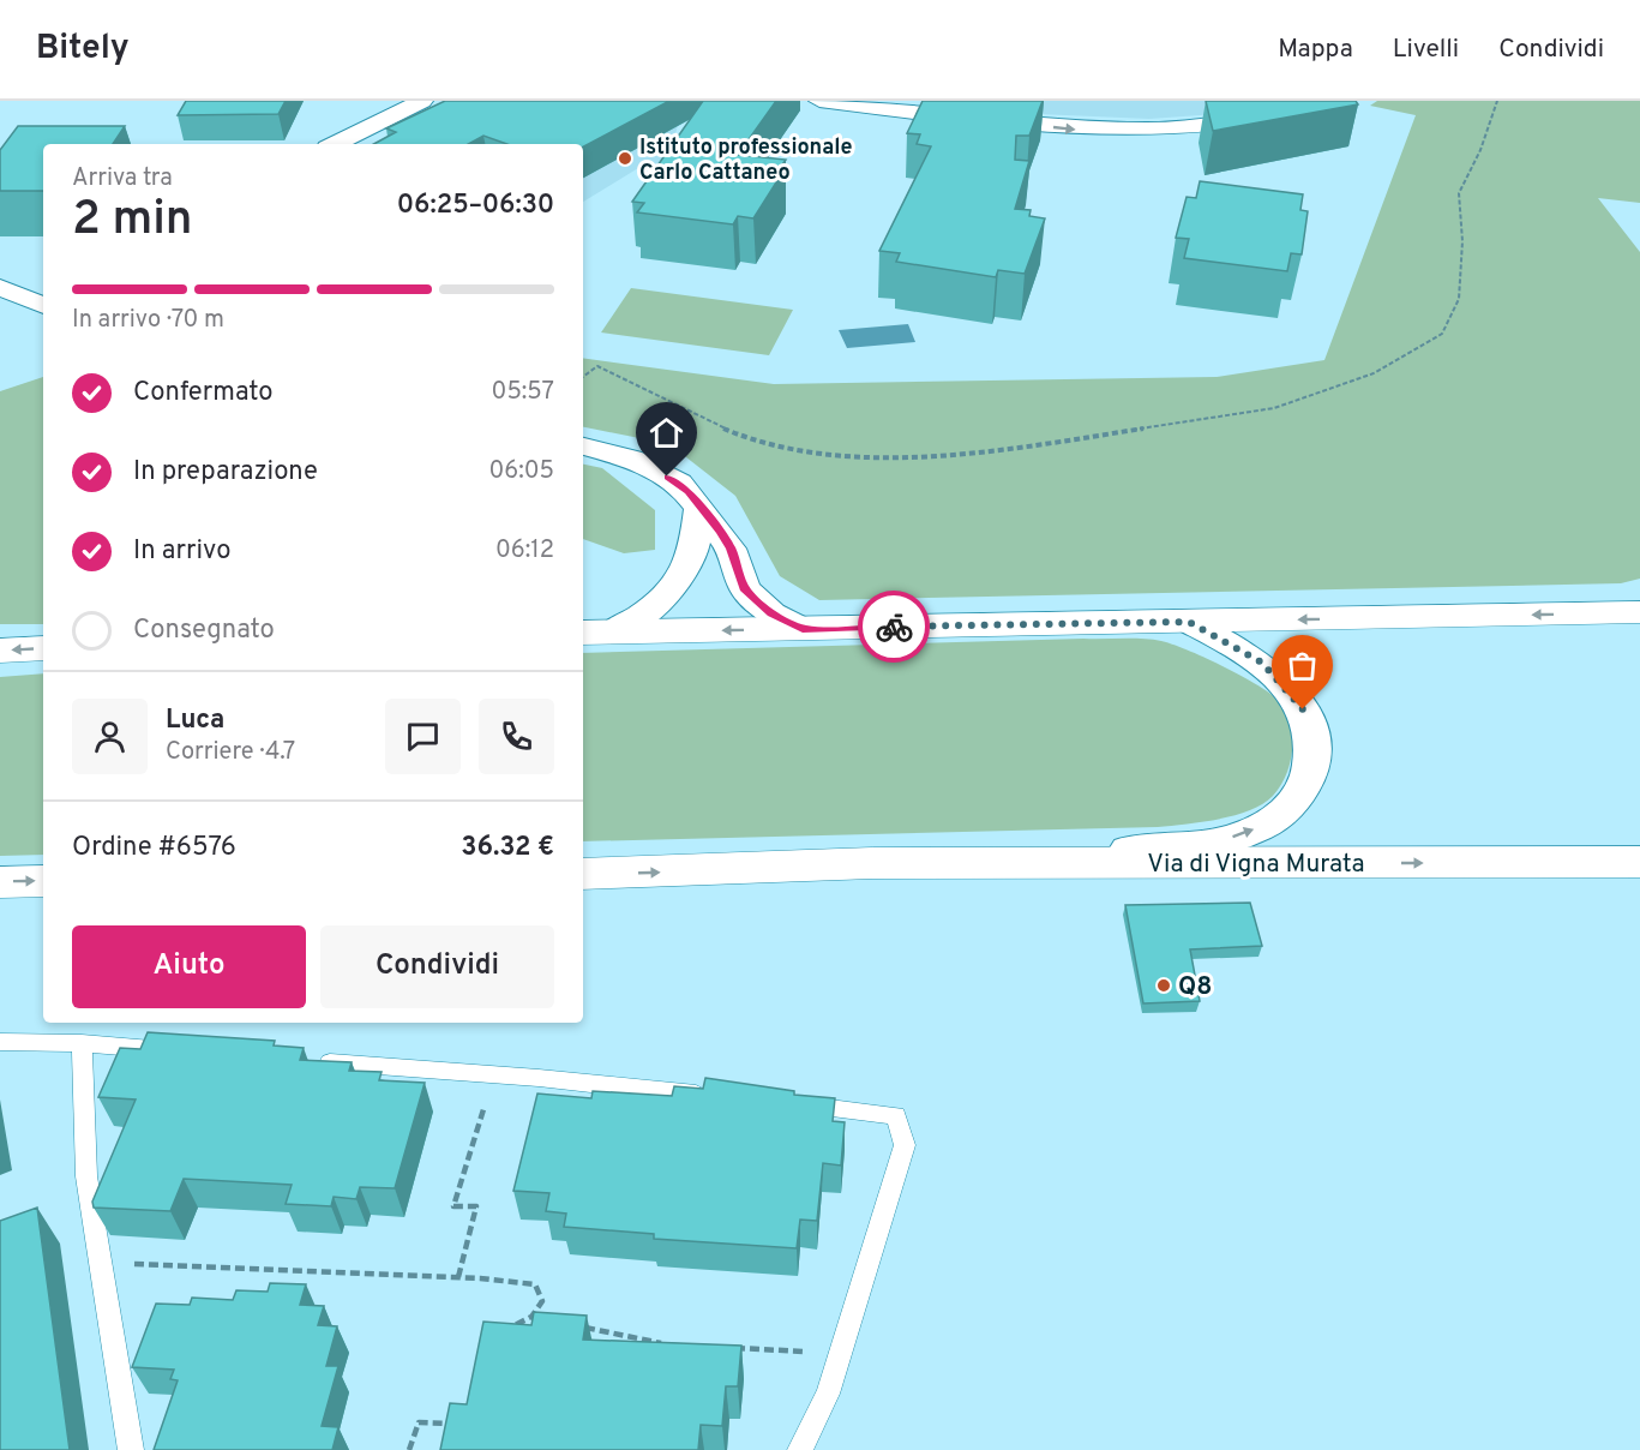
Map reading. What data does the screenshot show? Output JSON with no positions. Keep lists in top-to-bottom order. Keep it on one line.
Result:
{"streets":{"main road":["Via di Vigna Murata"]},"one_way":["Via di Vigna Murata"],"places":["Istituto professionale Carlo Cattaneo","Q8"],"page":{"header":"Bitely","nav":["Mappa","Livelli","Condividi"],"heading":["2 min","Arriva tra","06:25–06:30"],"panel":["Luca","Corriere · 4.7","Ordine #6576","36.32 €"],"bar":"In arrivo · 70 m","list":[["Confermato","05:57"],["In preparazione","06:05"],["In arrivo","06:12"],"Consegnato"],"buttons":["Aiuto","Condividi"]}}
